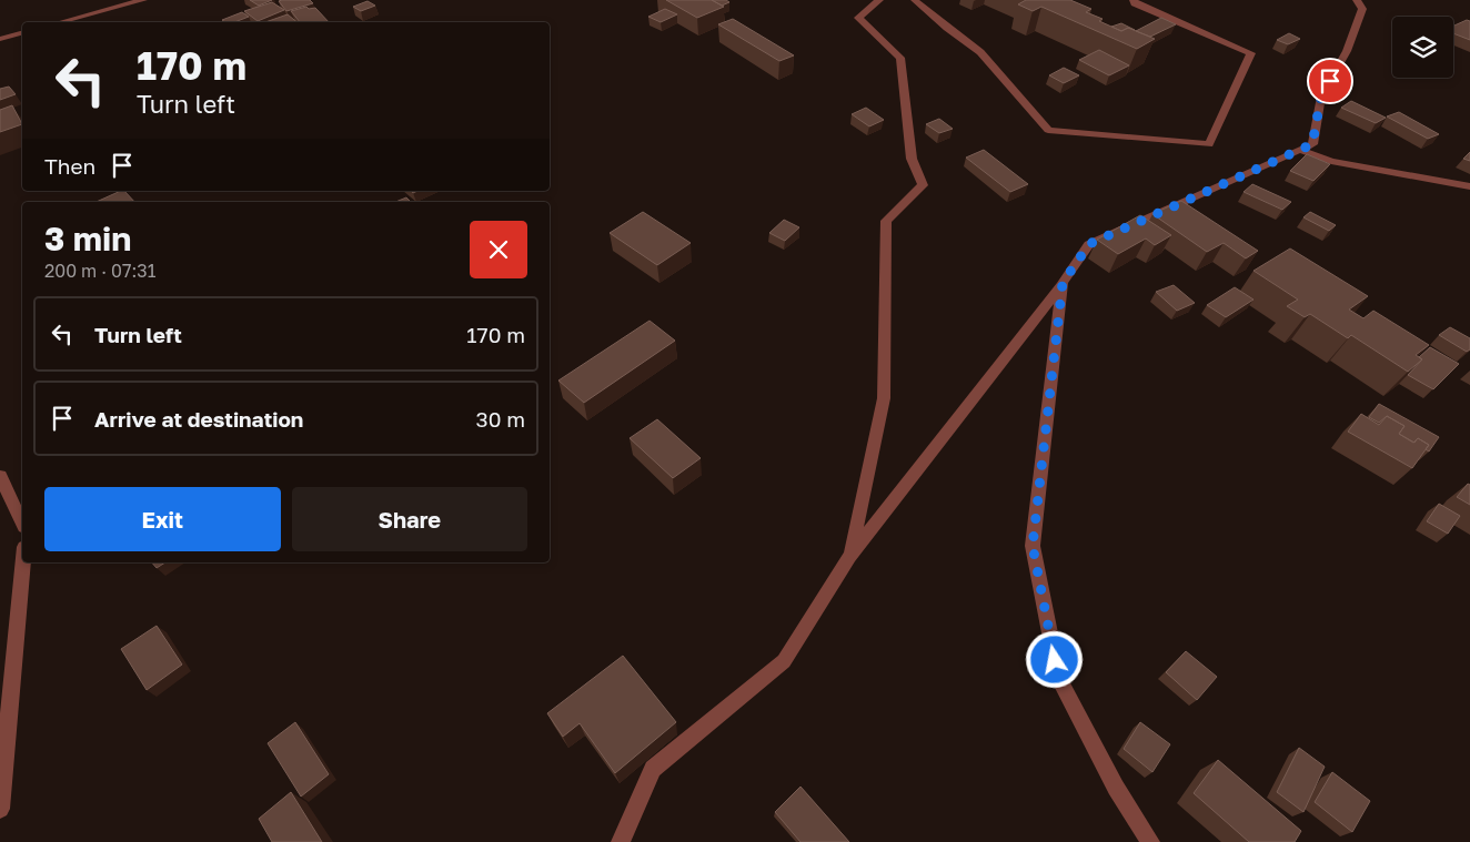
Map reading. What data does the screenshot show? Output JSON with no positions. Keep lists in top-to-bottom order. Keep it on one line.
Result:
{"page":{"turn":["170 m","Turn left"],"then":"Then","heading":["3 min","200 m · 07:31"],"list":[{"name":"Turn left","value":"170 m"},{"name":"Arrive at destination","value":"30 m"}],"buttons":["Exit","Share"]}}
